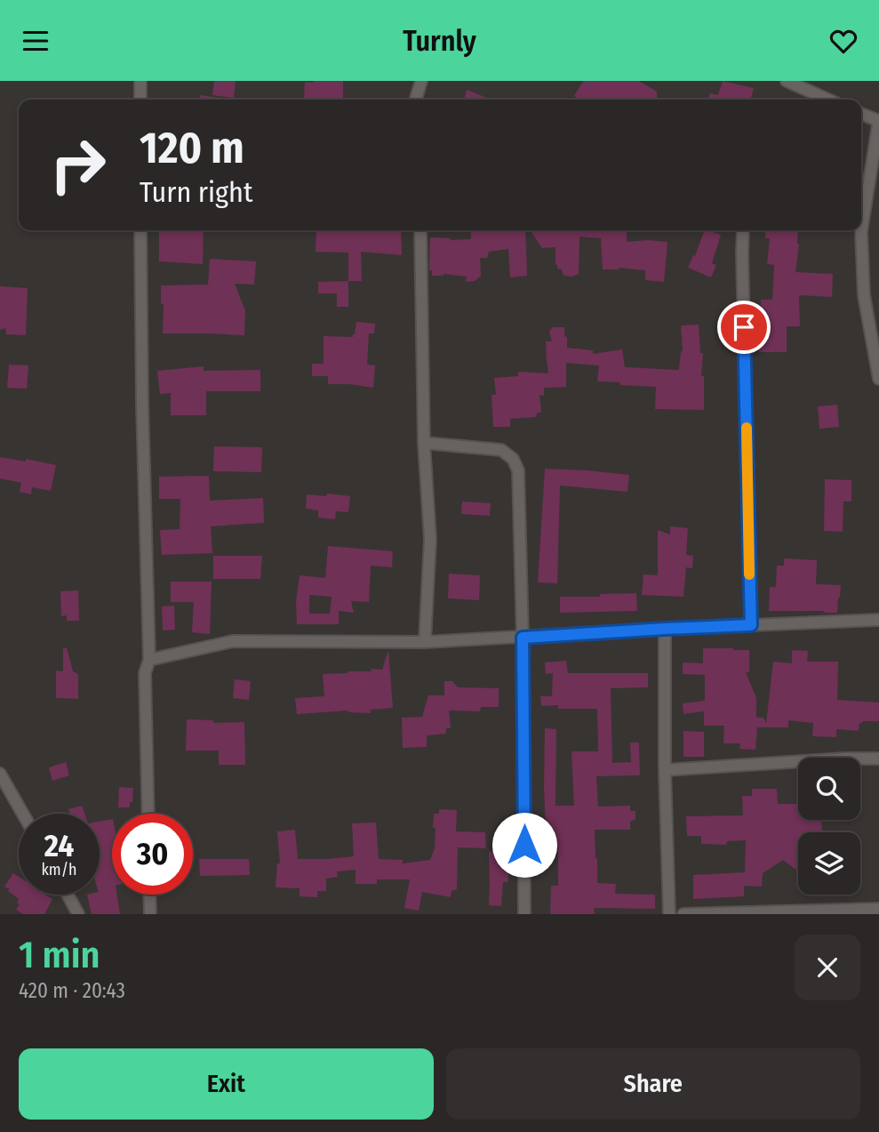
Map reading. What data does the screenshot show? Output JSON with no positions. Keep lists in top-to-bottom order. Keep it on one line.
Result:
{"page":{"header":"Turnly","turn":["120 m","Turn right"],"speed":"24 km/h","limit":"30","heading":["1 min","420 m · 20:43"],"buttons":["Exit","Share"]}}
